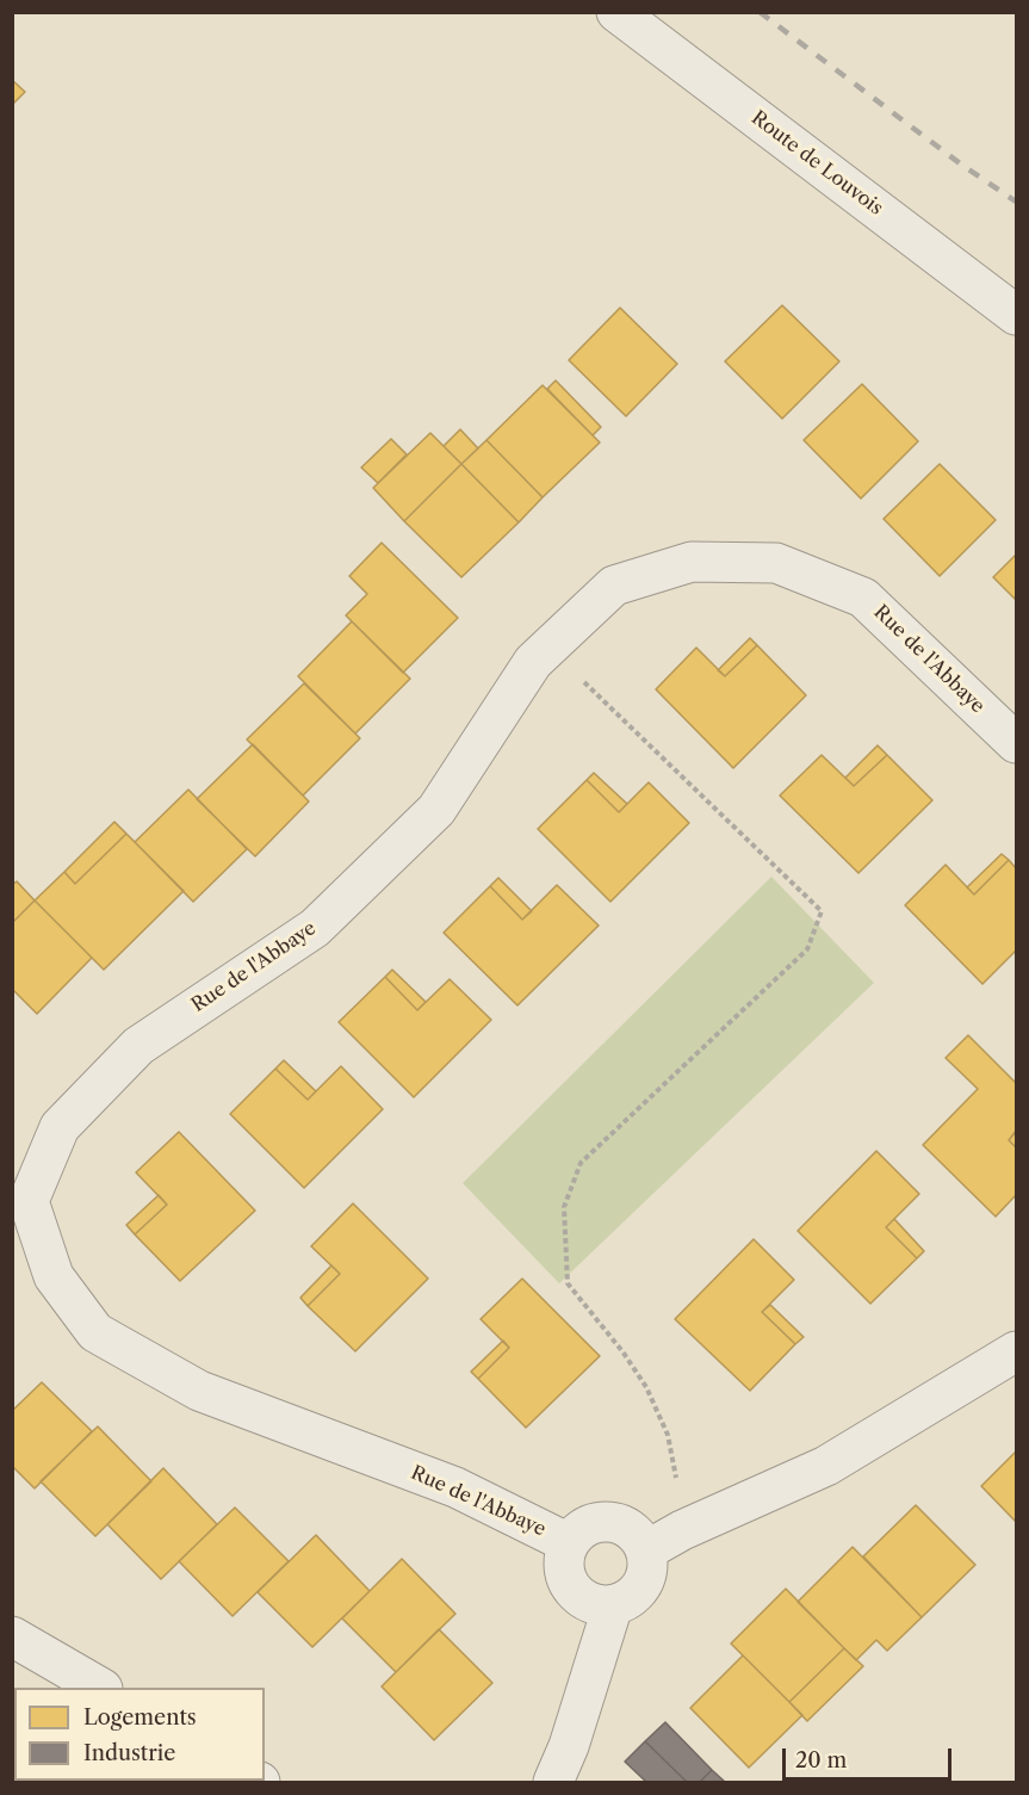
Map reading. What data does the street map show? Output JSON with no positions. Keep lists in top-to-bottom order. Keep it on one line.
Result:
{"streets":{"street":["Route de Louvois","Rue de l'Abbaye"]},"legend":["Logements","Industrie"],"scale_bar":"20 m"}
